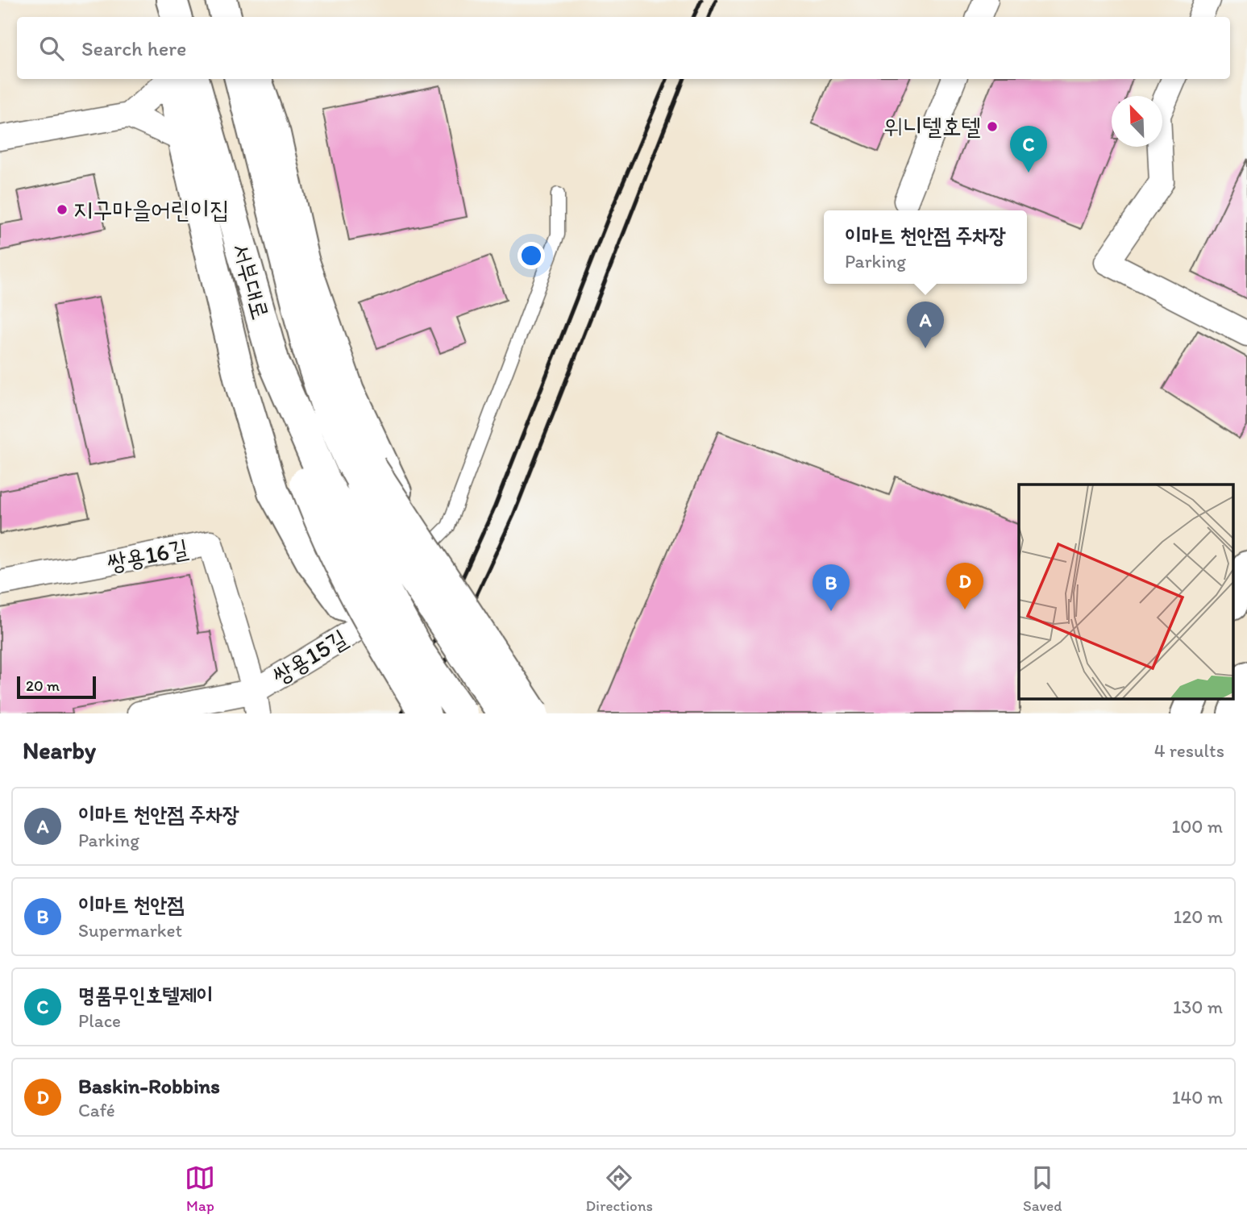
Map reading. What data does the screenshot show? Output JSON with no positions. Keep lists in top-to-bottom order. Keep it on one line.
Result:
{"streets":{"main road":["서부대로"],"street":["쌍용16길","쌍용15길"]},"crossings":[["쌍용16길","쌍용15길"]],"places":["위니텔호텔","지구마을어린이집"],"scale_bar":"20 m","north":"top left","page":{"search":"Search here","pins":["C","A","D","B"],"popup":["이마트 천안점 주차장","Parking"],"scale":"20 m","heading":["Nearby","4 results"],"list":[{"mark":"A","name":"이마트 천안점 주차장","note":"Parking","value":"100 m"},{"mark":"B","name":"이마트 천안점","note":"Supermarket","value":"120 m"},{"mark":"C","name":"명품무인호텔제이","note":"Place","value":"130 m"},{"mark":"D","name":"Baskin-Robbins","note":"Café","value":"140 m"}],"nav":["Map","Directions","Saved"]}}
